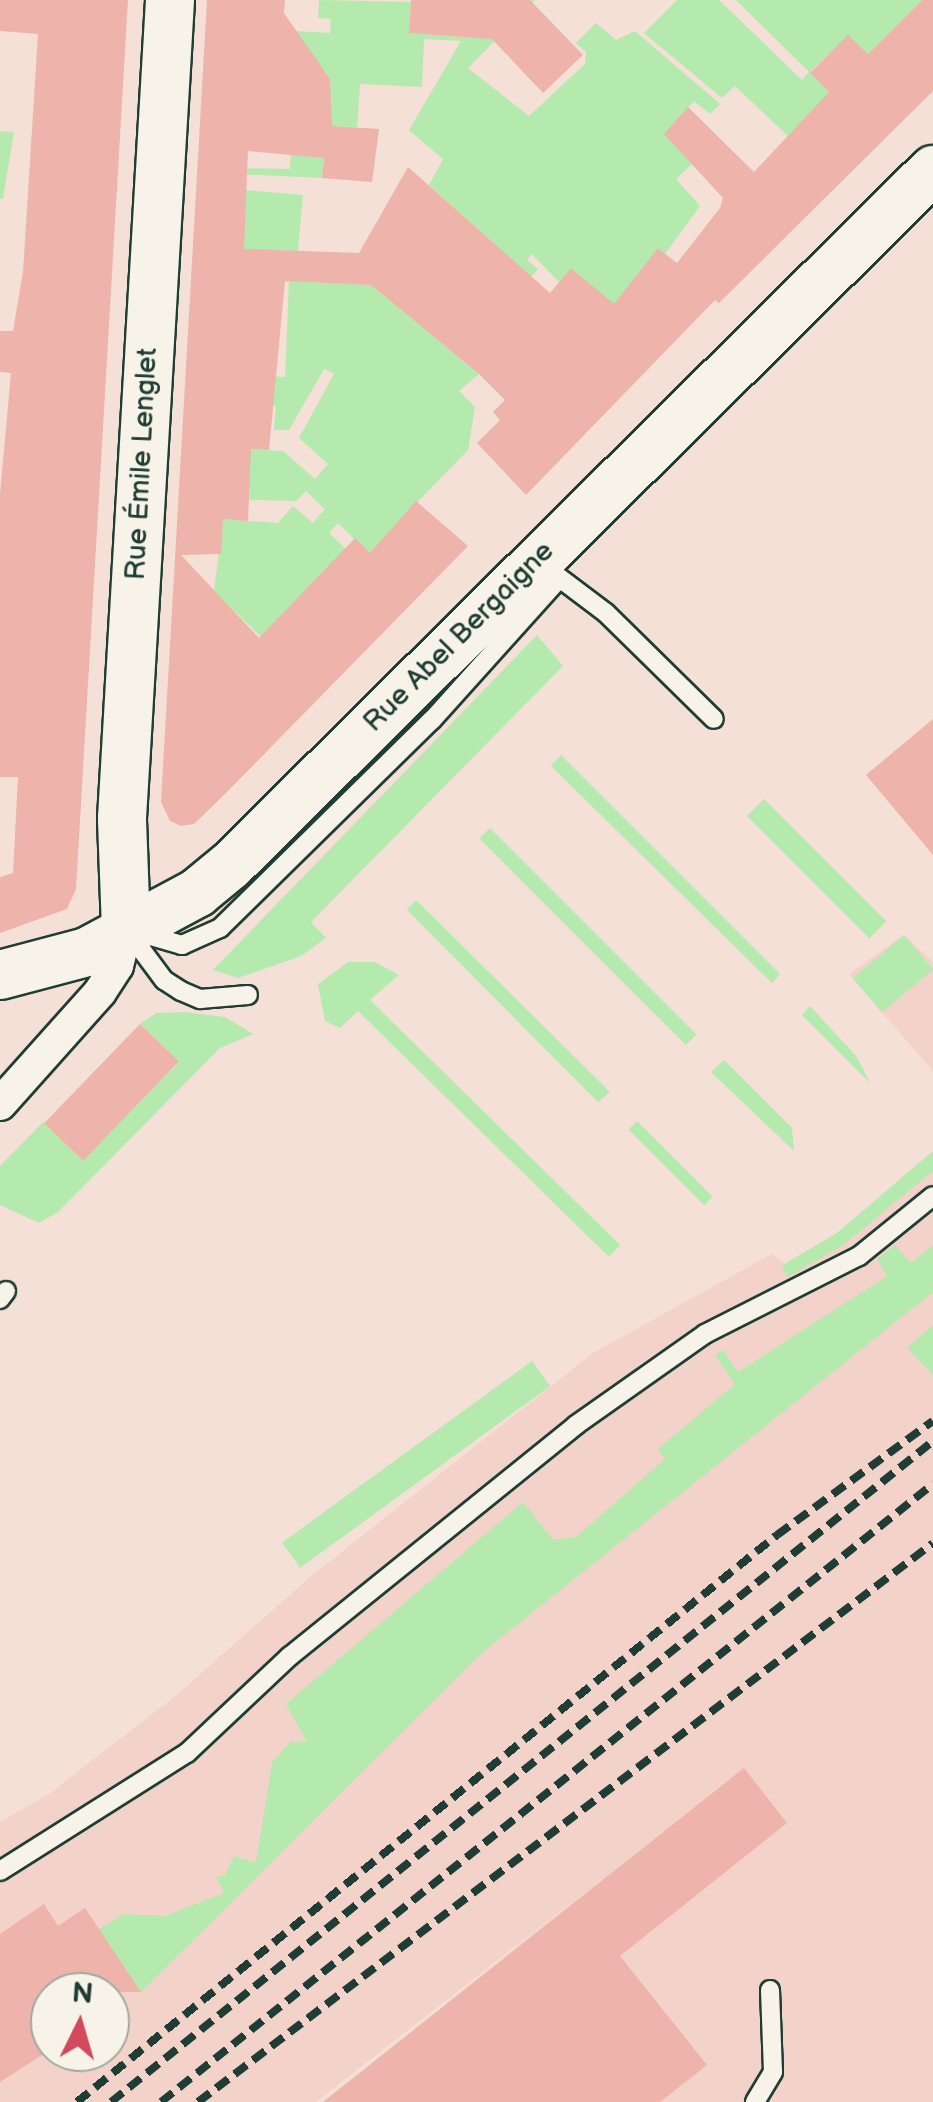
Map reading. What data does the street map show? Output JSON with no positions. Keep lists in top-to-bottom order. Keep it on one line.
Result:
{"streets":{"street":["Rue Émile Lenglet","Rue Abel Bergaigne"]},"crossings":[["Rue Émile Lenglet","Rue Abel Bergaigne"]],"north":"top"}
